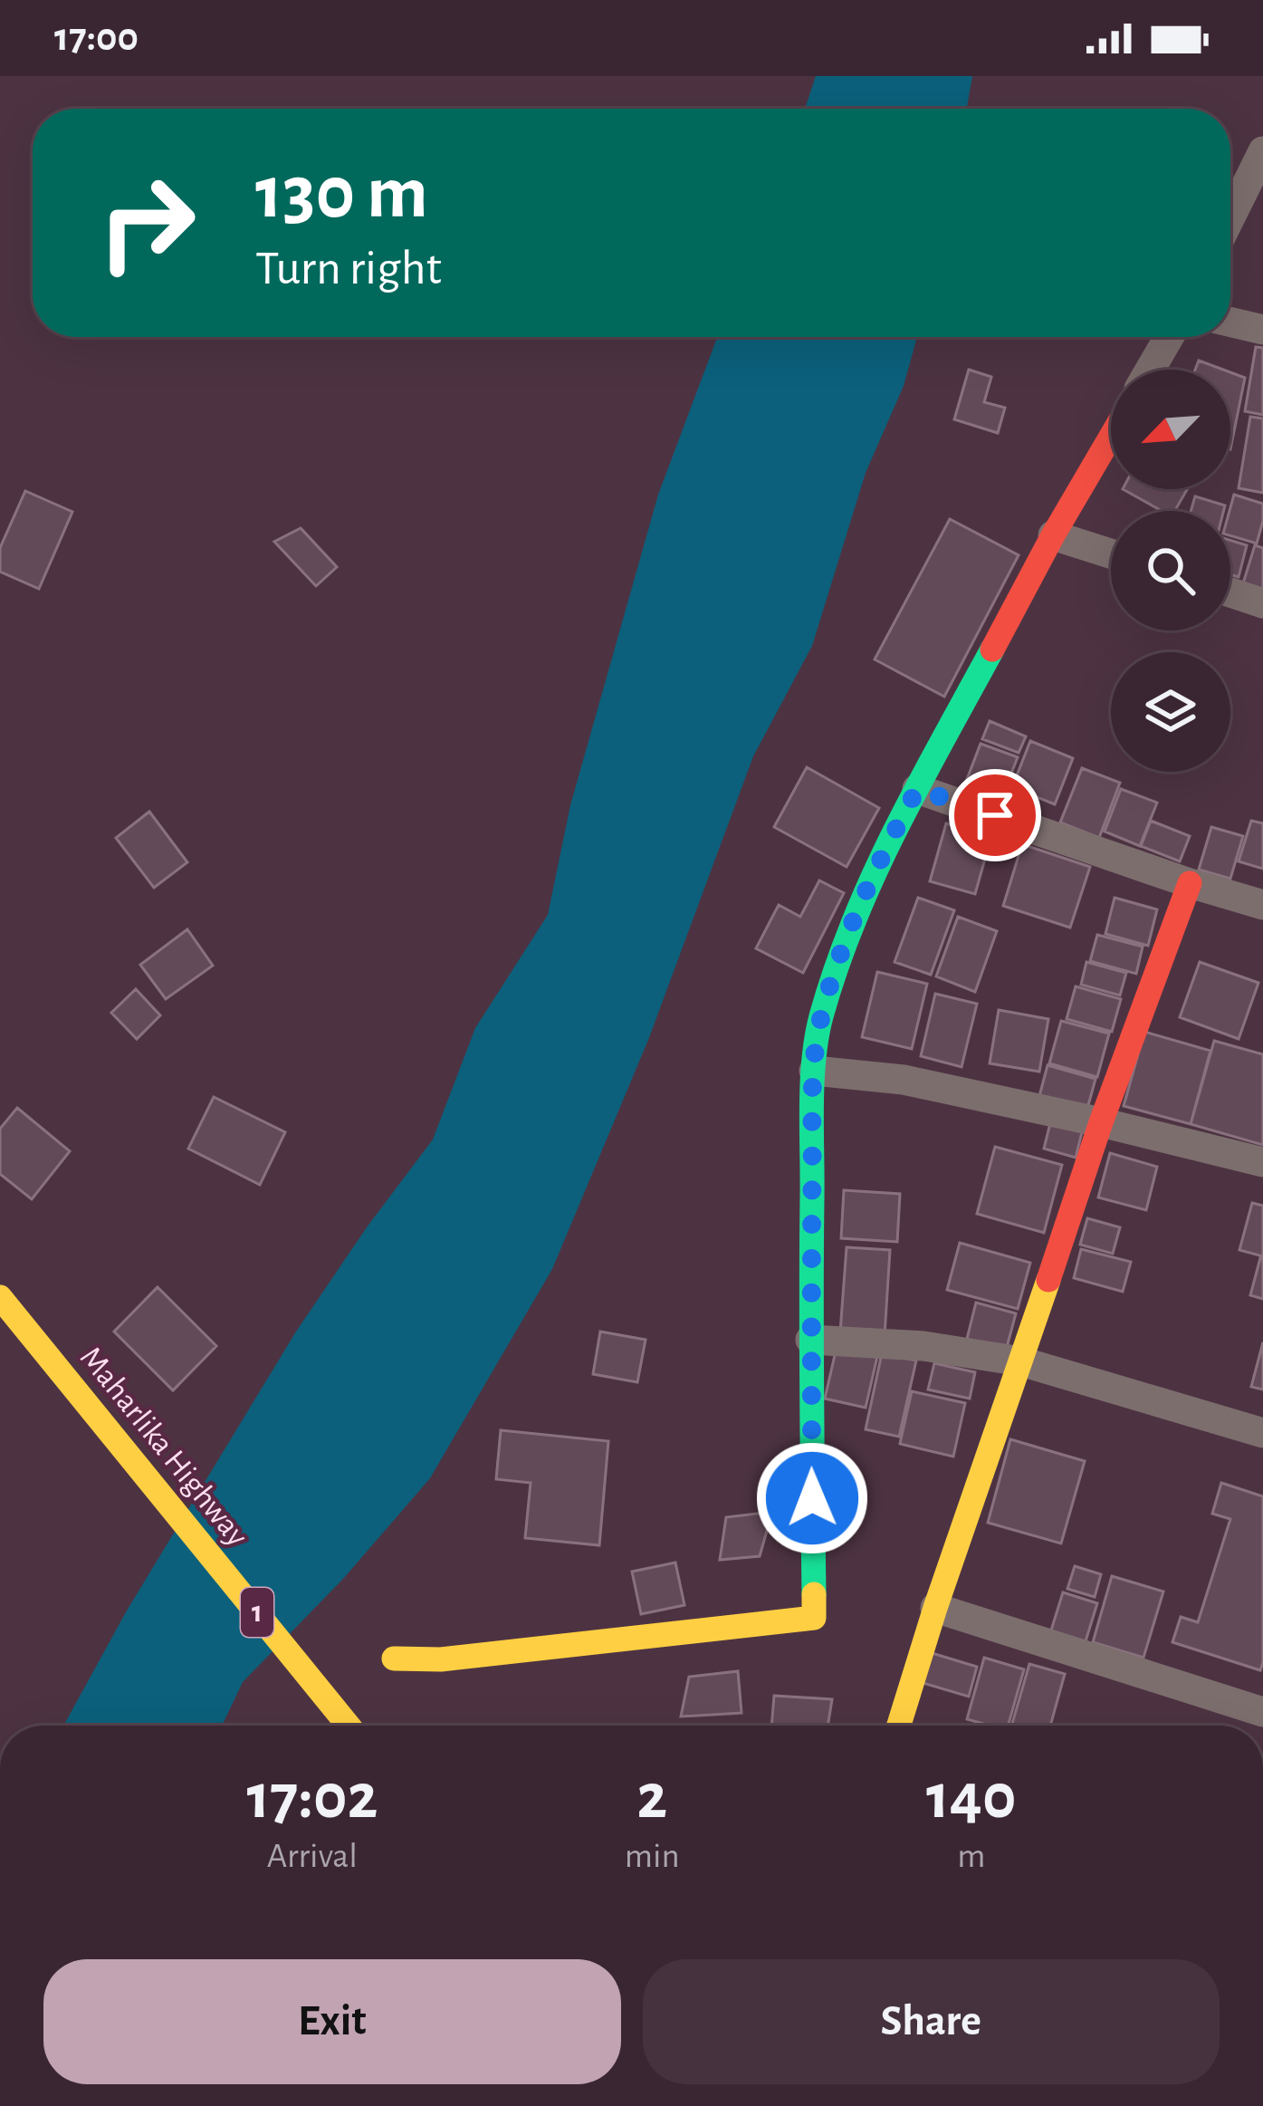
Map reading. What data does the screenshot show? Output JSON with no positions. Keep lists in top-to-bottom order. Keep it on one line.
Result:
{"streets":{"main road":["Maharlika Highway","1"]},"north":"bottom left","page":{"status":"17:00","turn":["130 m","Turn right"],"eta":["17:02","Arrival","2","min","140","m"],"buttons":["Exit","Share"]}}
